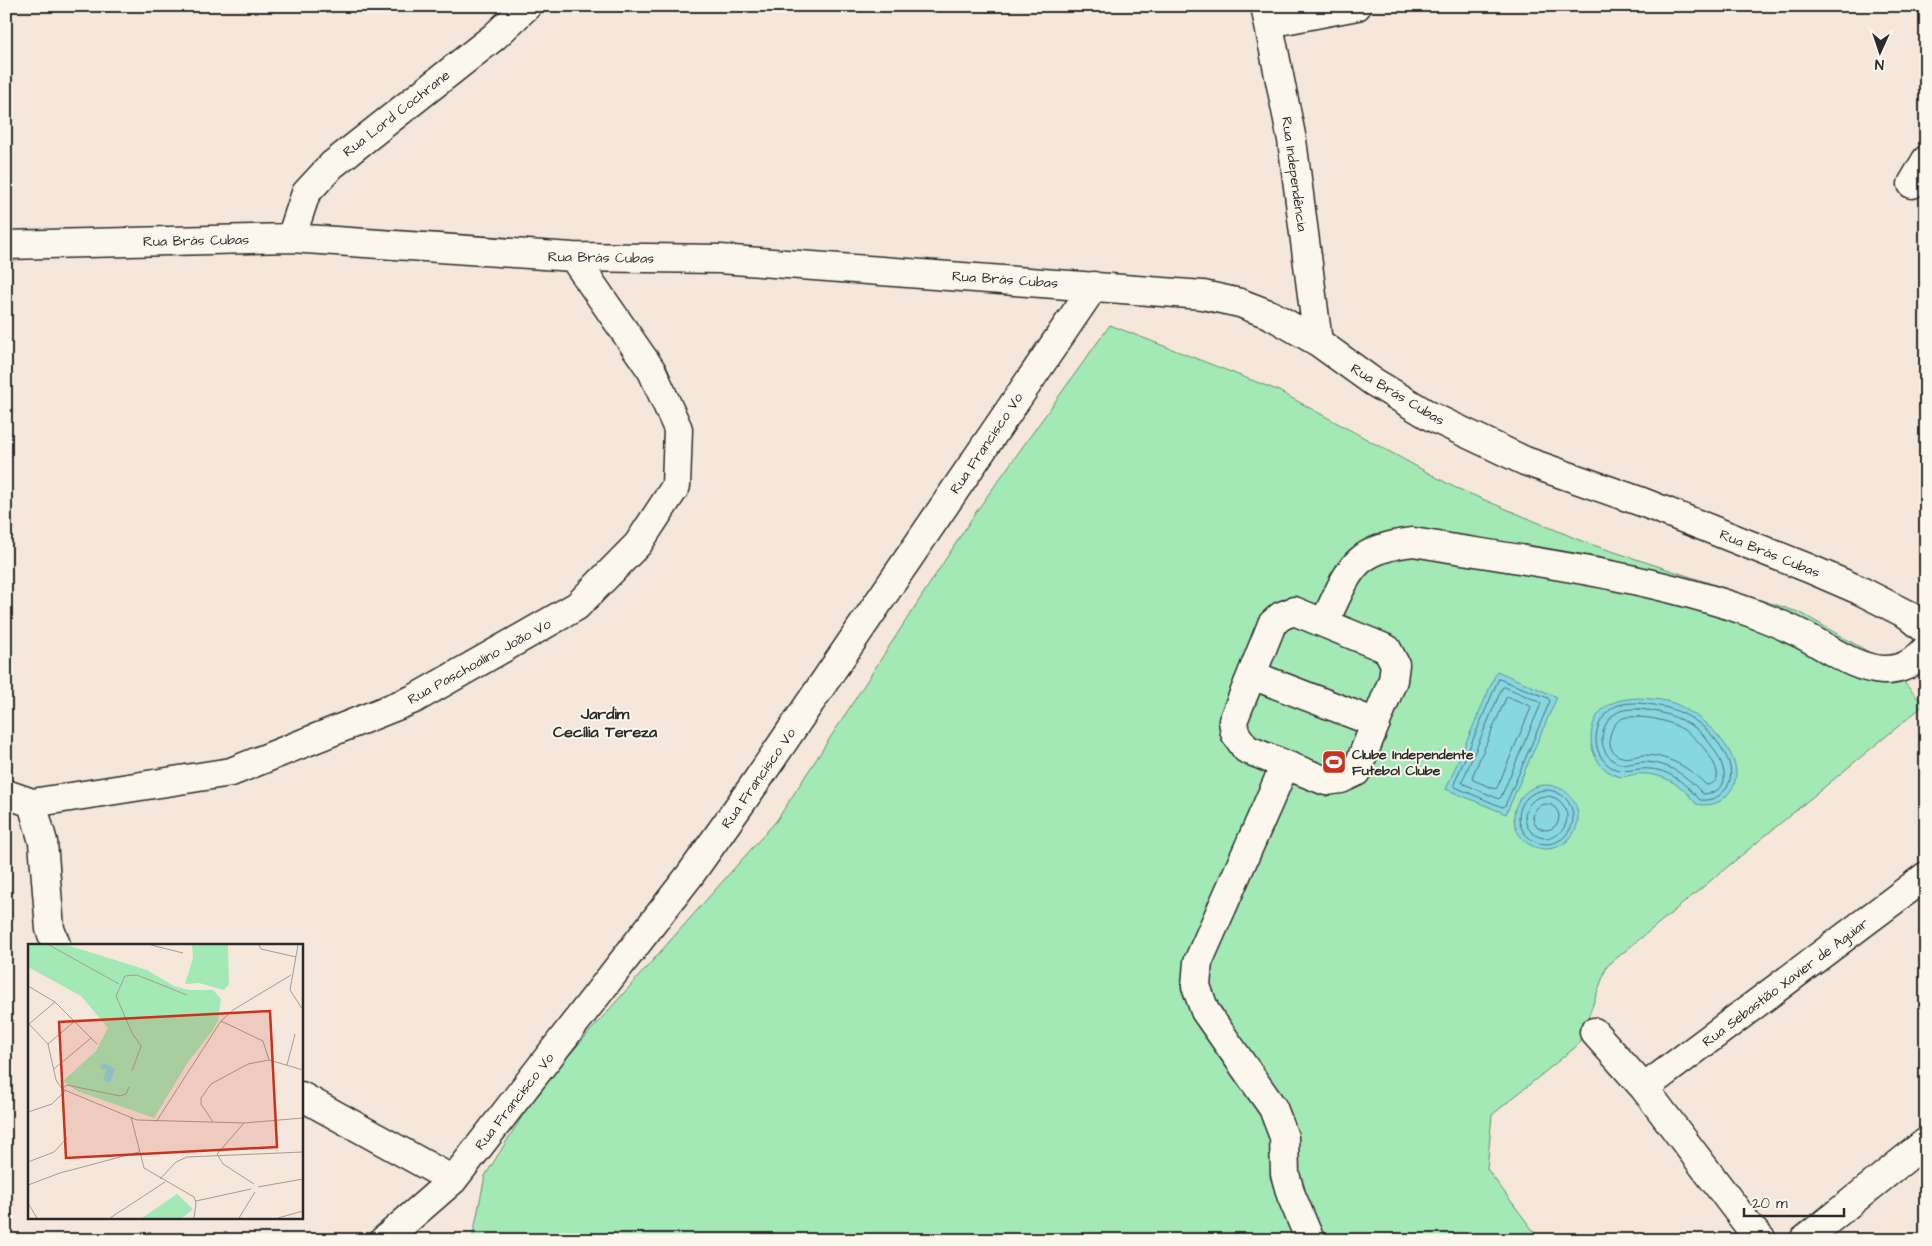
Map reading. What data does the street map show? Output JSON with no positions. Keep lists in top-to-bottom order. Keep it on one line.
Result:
{"streets":{"street":["Rua Lord Cochrane","Rua Independência","Rua Brás Cubas","Rua Francisco Vo","Rua Paschoalino João Vo","Rua Sebastião Xavier de Aguiar"]},"crossings":[["Rua Lord Cochrane","Rua Brás Cubas"],["Rua Independência","Rua Brás Cubas"],["Rua Brás Cubas","Rua Francisco Vo"],["Rua Brás Cubas","Rua Paschoalino João Vo"]],"districts":["Jardim Cecília Tereza"],"places":{"sports":["Clube Independente Futebol Clube"]},"scale_bar":"20 m","north":"bottom"}
